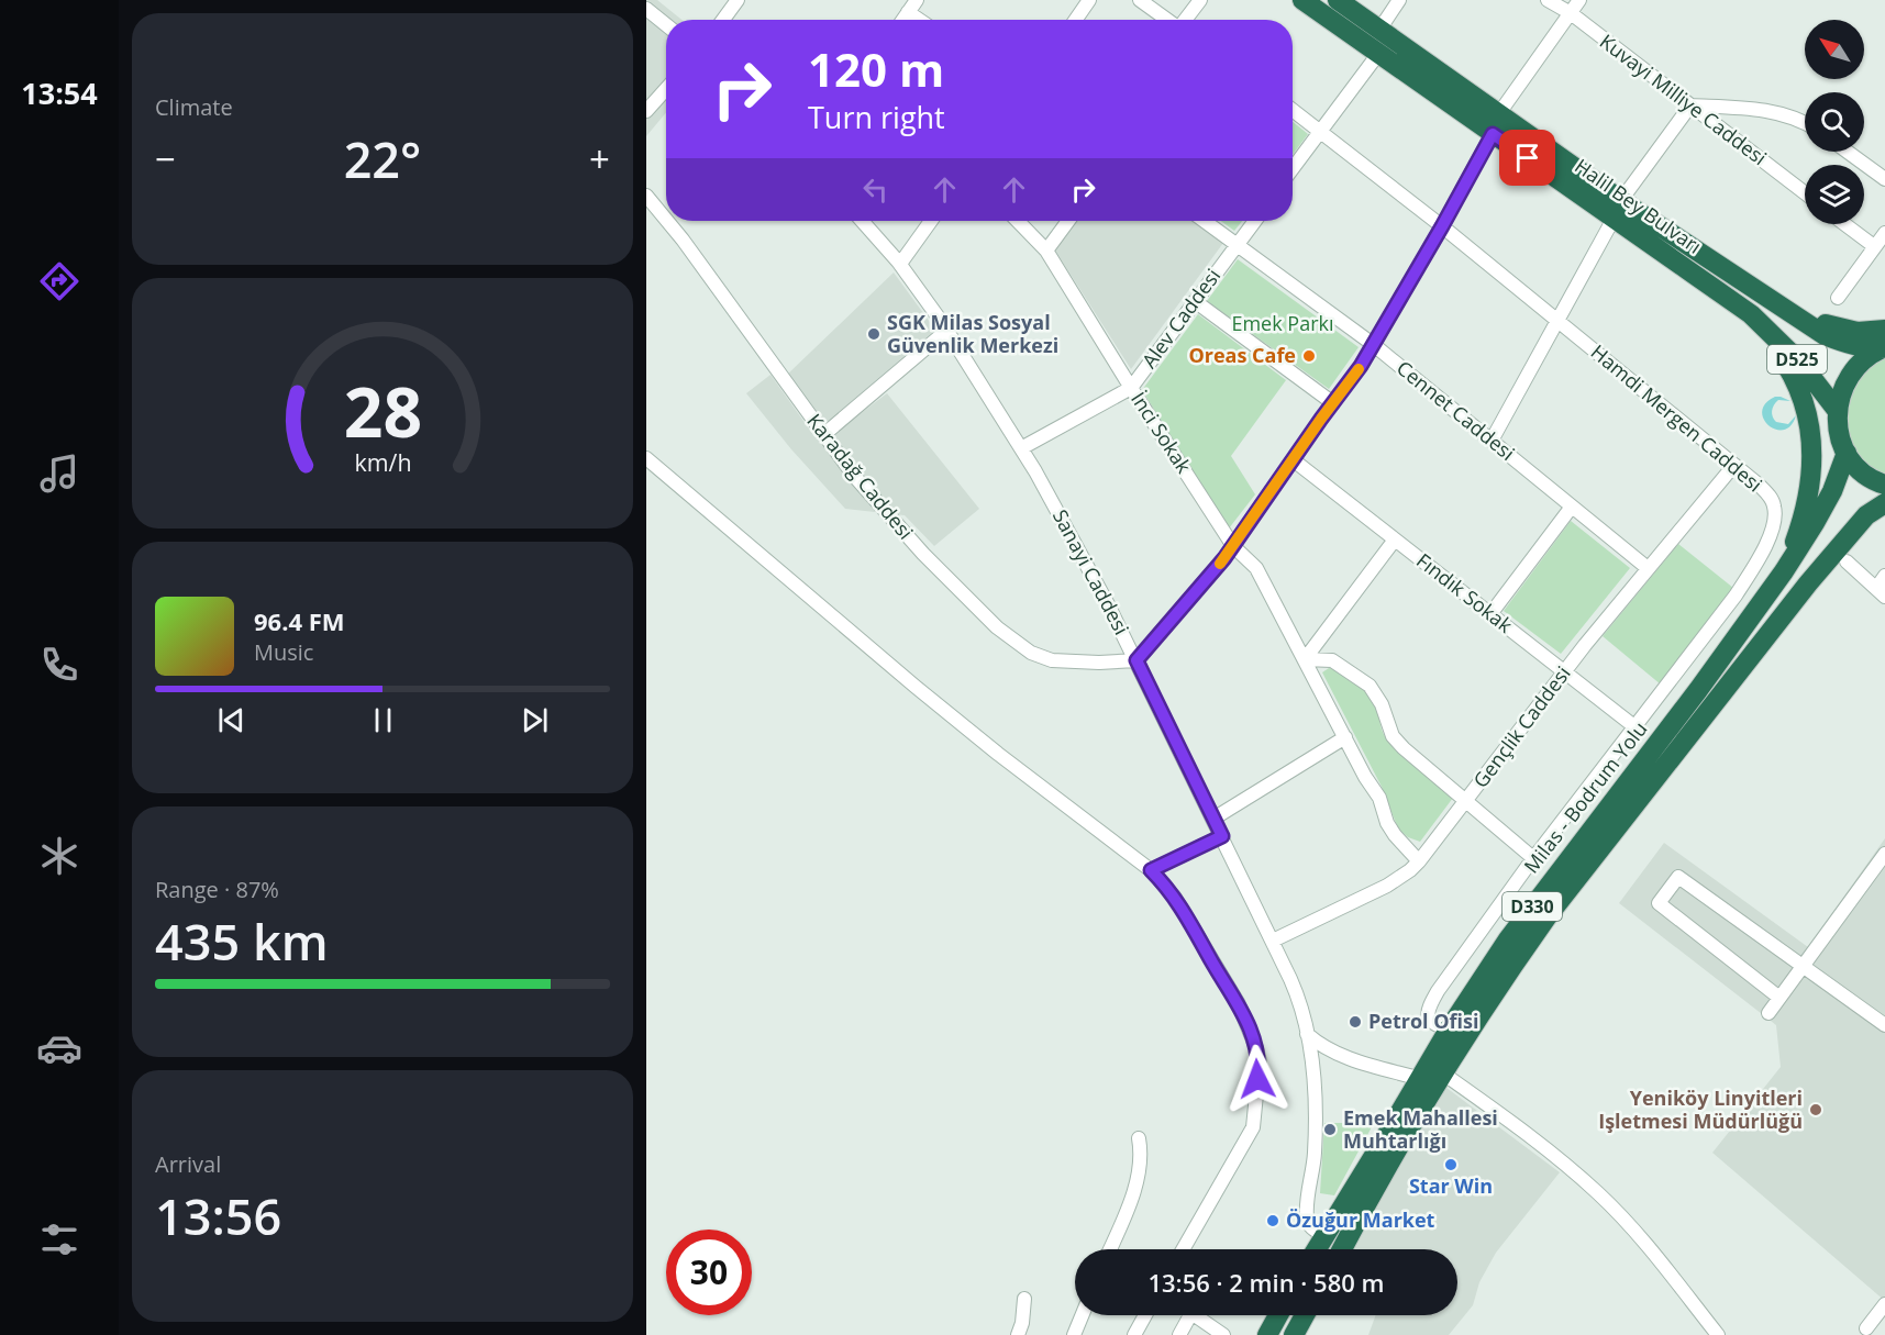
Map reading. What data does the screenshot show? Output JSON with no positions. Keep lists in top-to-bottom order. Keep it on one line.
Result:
{"streets":{"highway":["Halil Bey Bulvarı","D525","Milas - Bodrum Yolu","D330"],"street":["Kuvayi Milliye Caddesi","Alev Caddesi","Cennet Caddesi","Hamdi Mergen Caddesi","İnci Sokak","Karadağ Caddesi","Sanayi Caddesi","Fındık Sokak","Gençlik Caddesi"]},"crossings":[["Halil Bey Bulvarı","D525"],["Alev Caddesi","Cennet Caddesi"],["Alev Caddesi","İnci Sokak"],["Alev Caddesi","Sanayi Caddesi"],["Cennet Caddesi","Gençlik Caddesi"],["Hamdi Mergen Caddesi","Fındık Sokak"],["Hamdi Mergen Caddesi","Gençlik Caddesi"],["Hamdi Mergen Caddesi","Milas - Bodrum Yolu"],["İnci Sokak","Gençlik Caddesi"],["Karadağ Caddesi","Sanayi Caddesi"],["Sanayi Caddesi","Gençlik Caddesi"],["Sanayi Caddesi","Milas - Bodrum Yolu"],["Fındık Sokak","Gençlik Caddesi"]],"parks":["Emek Parkı"],"places":["SGK Milas Sosyal Güvenlik Merkezi","Oreas Cafe","Petrol Ofisi","Yeniköy Linyitleri Işletmesi Müdürlüğü","Emek Mahallesi Muhtarlığı","Star Win","Özuğur Market"],"north":"top left","page":{"tabs":"13:54","tile":["Climate",["Range · 87%","435 km"],["Arrival","13:56"]],"turn":["120 m","Turn right"],"heat":["−","22°","+"],"song":["96.4 FM","Music"],"limit":"30","trip":"13:56 · 2 min · 580 m","gauge":["28","km/h"]}}
